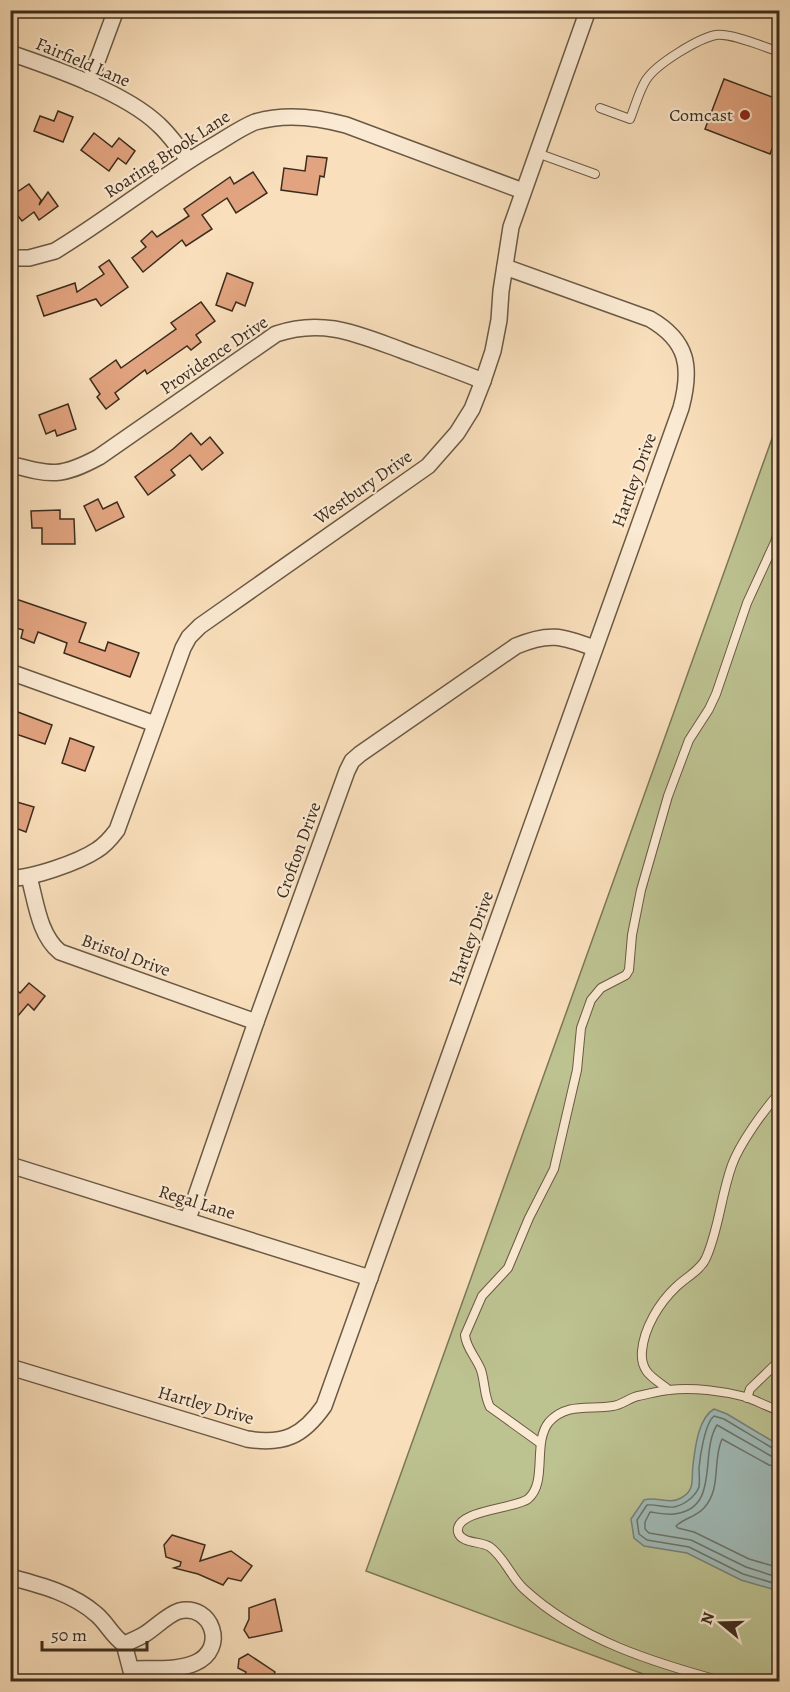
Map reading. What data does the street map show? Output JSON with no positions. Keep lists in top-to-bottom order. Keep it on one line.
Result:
{"streets":{"street":["Fairfield Lane","Roaring Brook Lane","Providence Drive","Hartley Drive","Westbury Drive","Crofton Drive","Bristol Drive","Regal Lane"]},"crossings":[["Fairfield Lane","Roaring Brook Lane"],["Roaring Brook Lane","Westbury Drive"],["Providence Drive","Westbury Drive"],["Hartley Drive","Westbury Drive"],["Hartley Drive","Crofton Drive"],["Hartley Drive","Regal Lane"],["Westbury Drive","Bristol Drive"],["Crofton Drive","Bristol Drive"],["Crofton Drive","Regal Lane"]],"places":["Comcast"],"scale_bar":"50 m","north":"left"}
